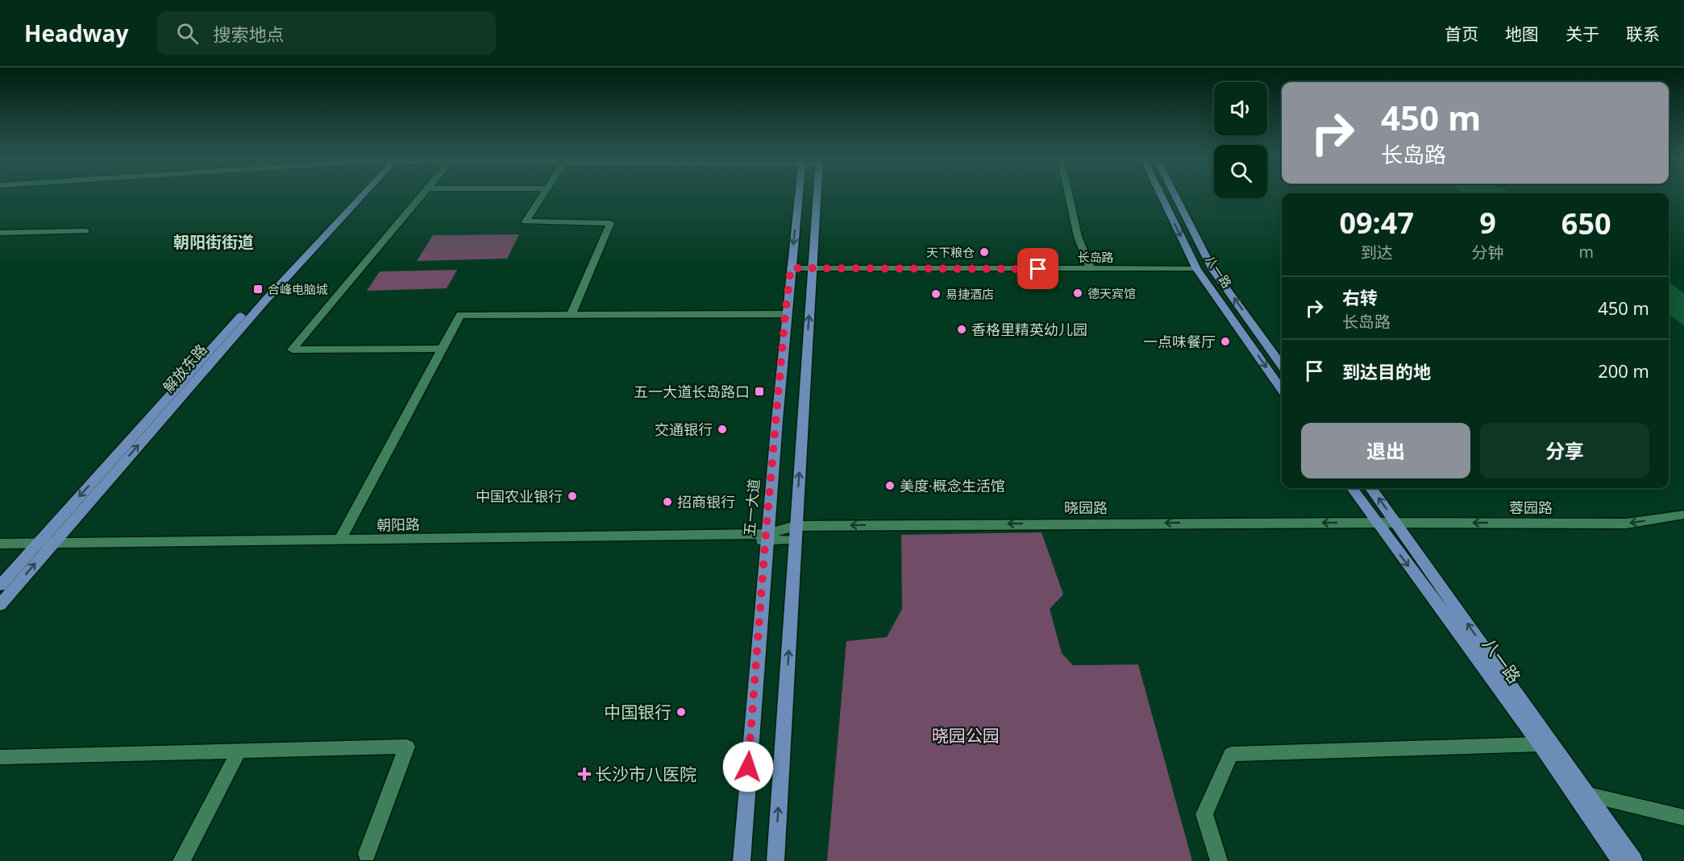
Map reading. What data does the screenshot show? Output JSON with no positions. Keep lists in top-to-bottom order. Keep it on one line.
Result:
{"streets":{"main road":["八一路","解放东路","五一大道"],"street":["长岛路","晓园路","蓉园路","朝阳路"]},"crossings":[["长岛路","八一路"],["长岛路","五一大道"],["八一路","晓园路"],["八一路","蓉园路"],["解放东路","朝阳路"],["五一大道","朝阳路"],["晓园路","蓉园路"],["晓园路","朝阳路"]],"one_way":["晓园路","蓉园路"],"districts":["朝阳街街道"],"parks":["晓园公园"],"places":{"other":["天下粮仓","德天宾馆","易捷酒店","香格里精英幼儿园","一点味餐厅","交通银行","美度·概念生活馆","中国农业银行","招商银行","中国银行"],"transit":["合峰电脑城","五一大道长岛路口"],"health":["长沙市八医院"]},"page":{"header":"Headway","search":"搜索地点","nav":["首页","地图","关于","联系"],"turn":["450 m","长岛路"],"eta":["09:47","到达","9","分钟","650","m"],"list":[{"name":"右转","note":"长岛路","value":"450 m"},{"name":"到达目的地","value":"200 m"}],"buttons":["退出","分享"]}}
